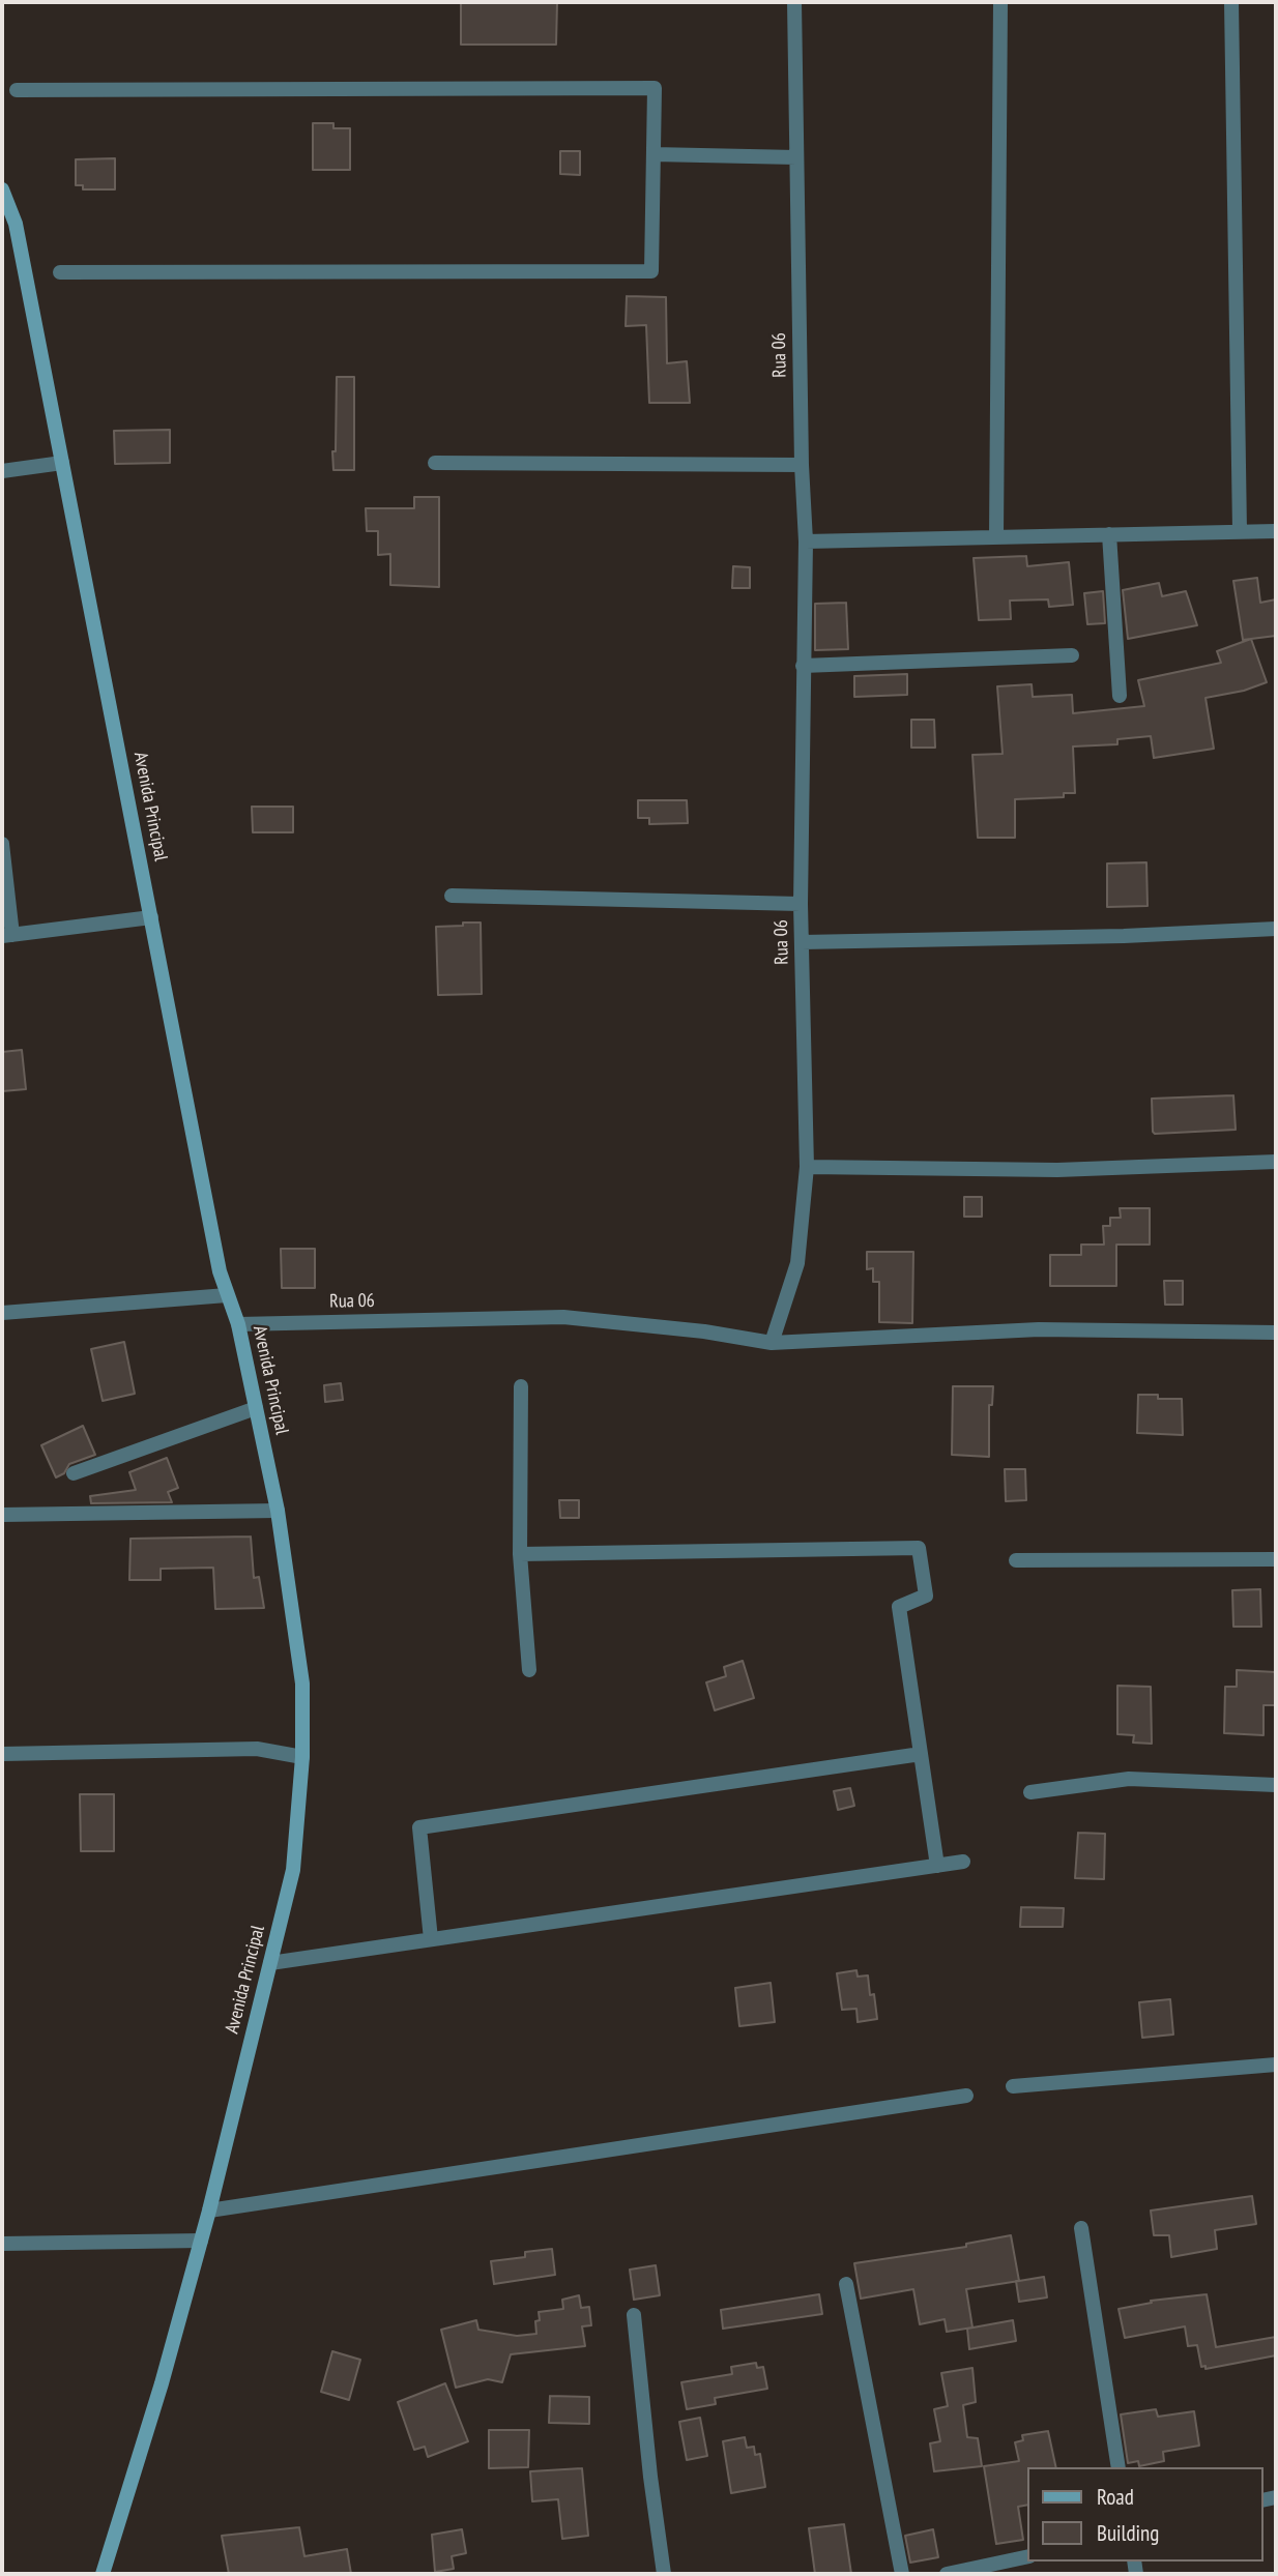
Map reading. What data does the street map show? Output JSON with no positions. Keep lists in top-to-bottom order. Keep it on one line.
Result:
{"streets":{"street":["Rua 06","Avenida Principal"]},"crossings":[["Rua 06","Avenida Principal"]],"legend":["Road","Building"]}
